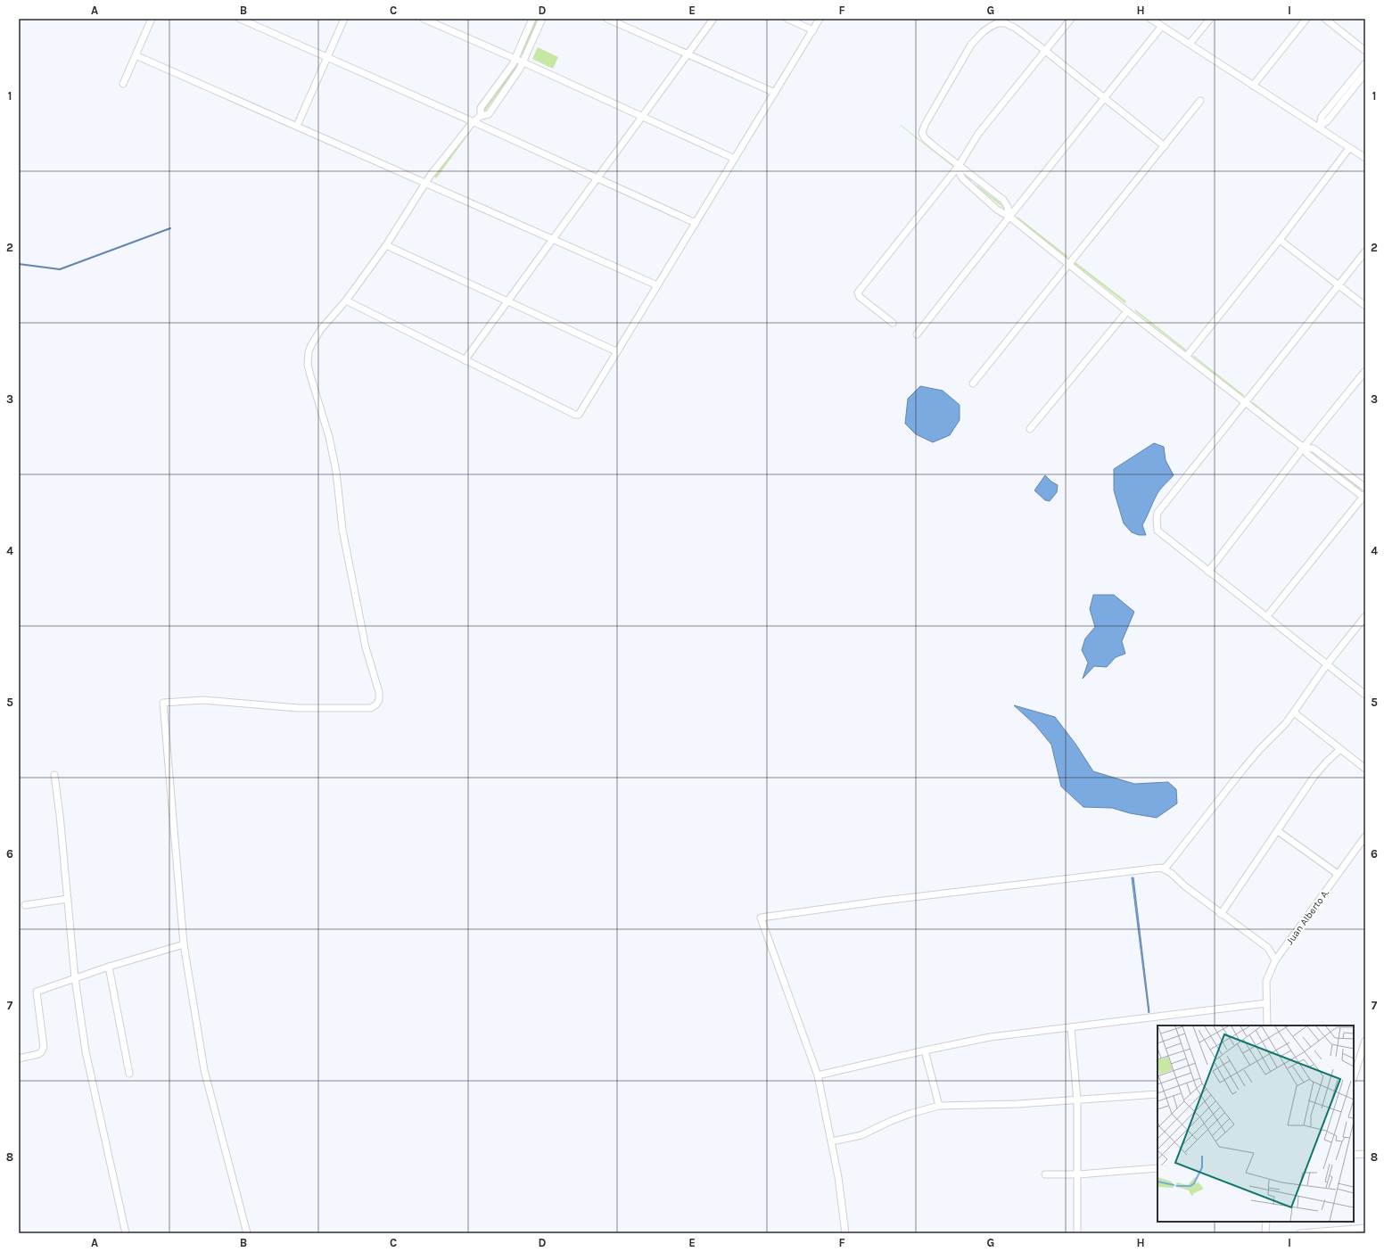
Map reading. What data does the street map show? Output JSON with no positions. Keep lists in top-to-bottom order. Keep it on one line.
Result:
{"streets":{"street":["Juan Alberto A."]},"grid":{"columns":["A","B","C","D","E","F","G","H","I"],"rows":["1","2","3","4","5","6","7","8"]}}
